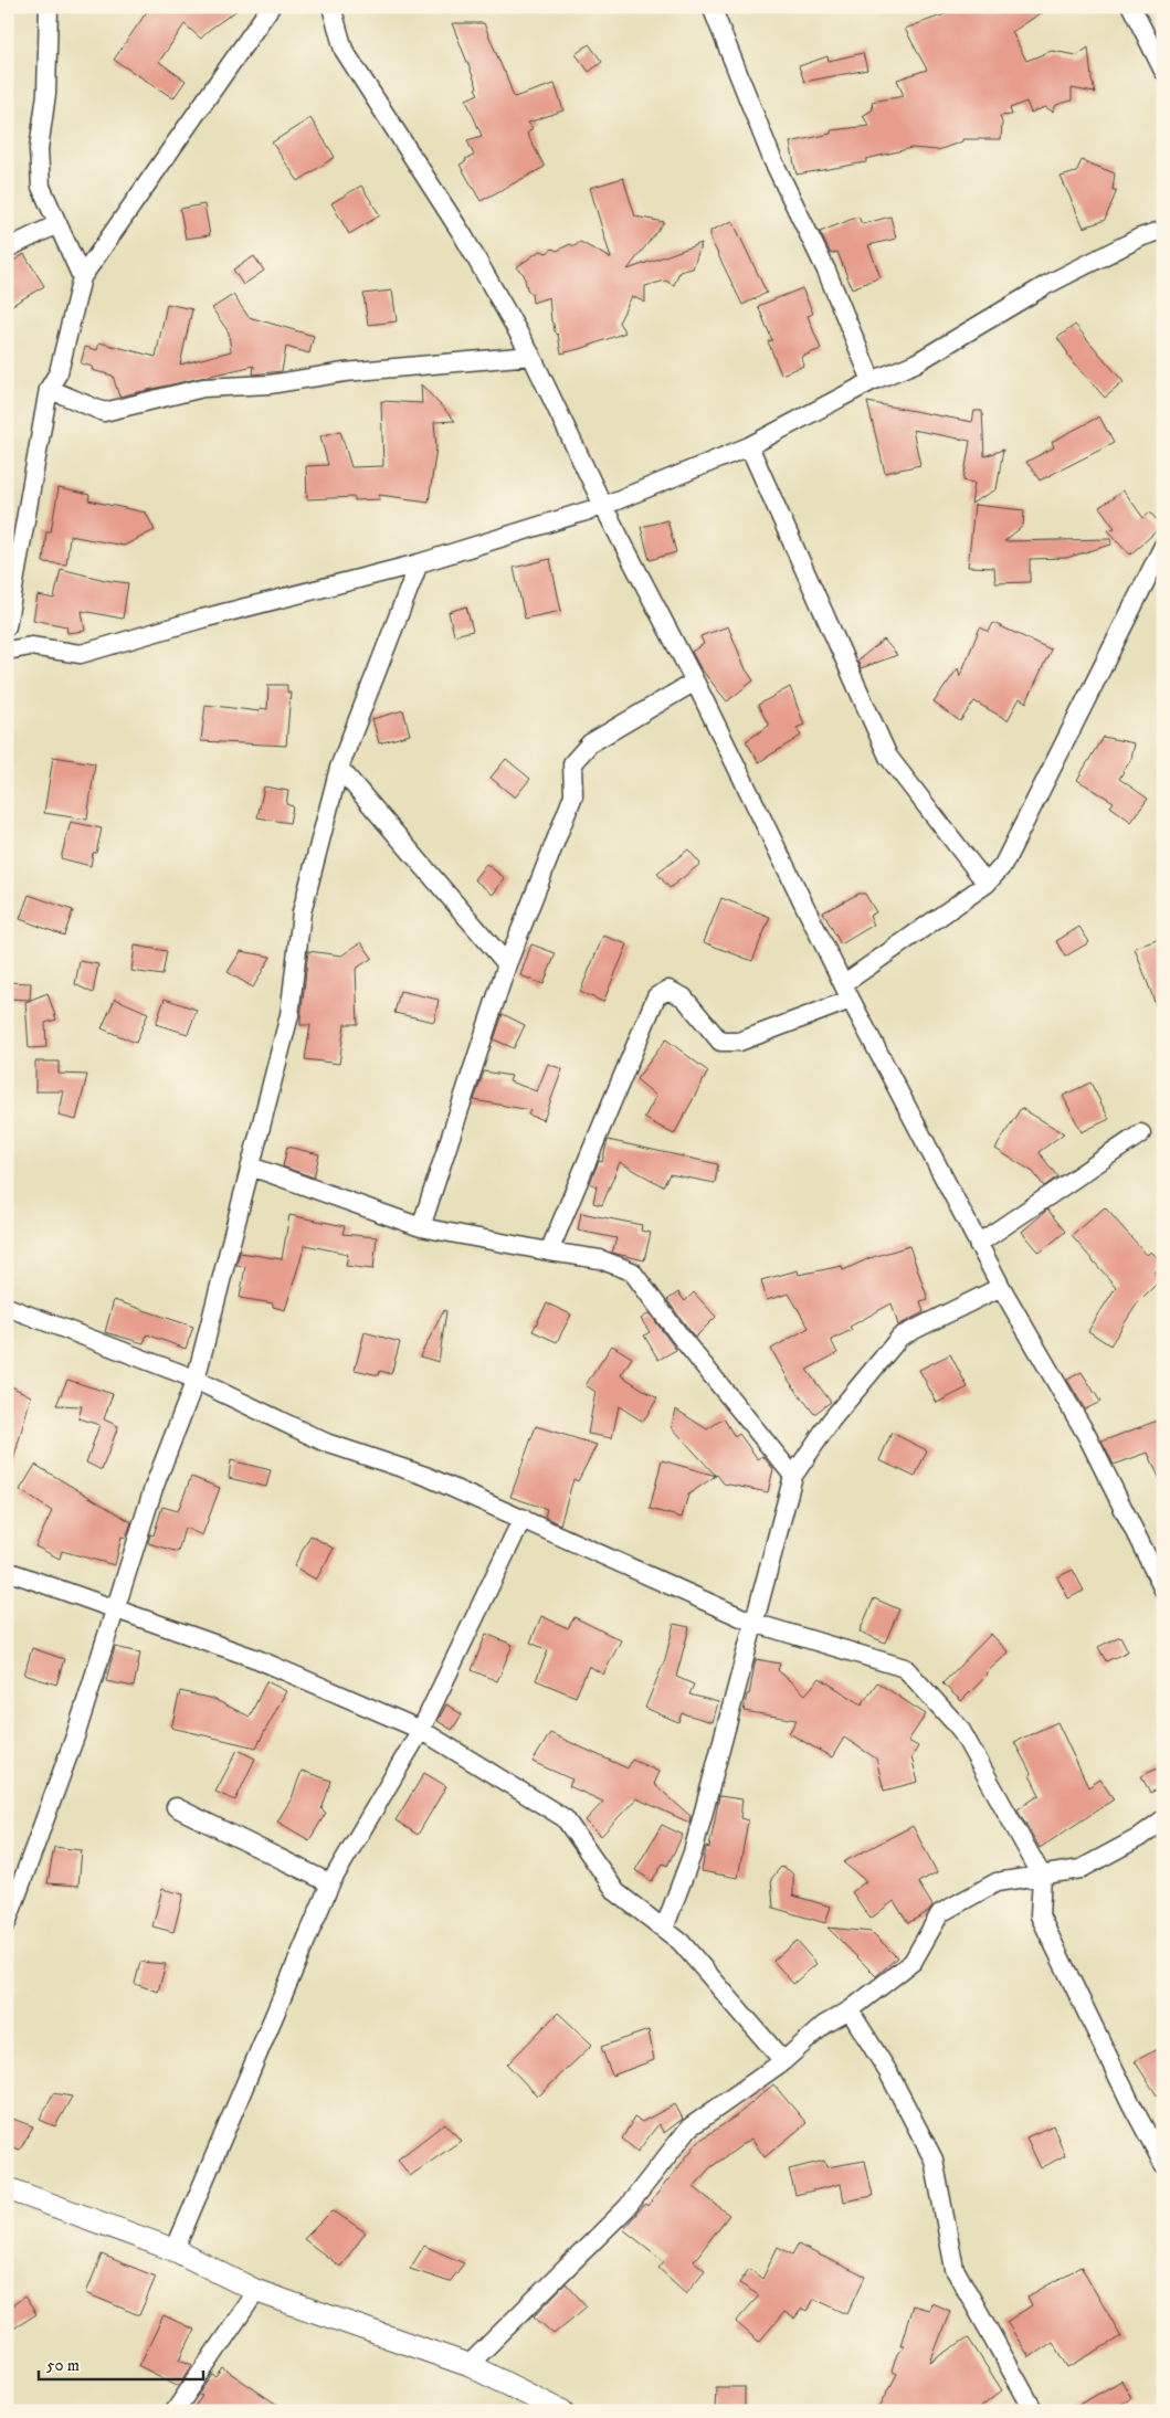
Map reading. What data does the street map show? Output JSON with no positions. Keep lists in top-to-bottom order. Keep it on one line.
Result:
{"scale_bar":"50 m"}
